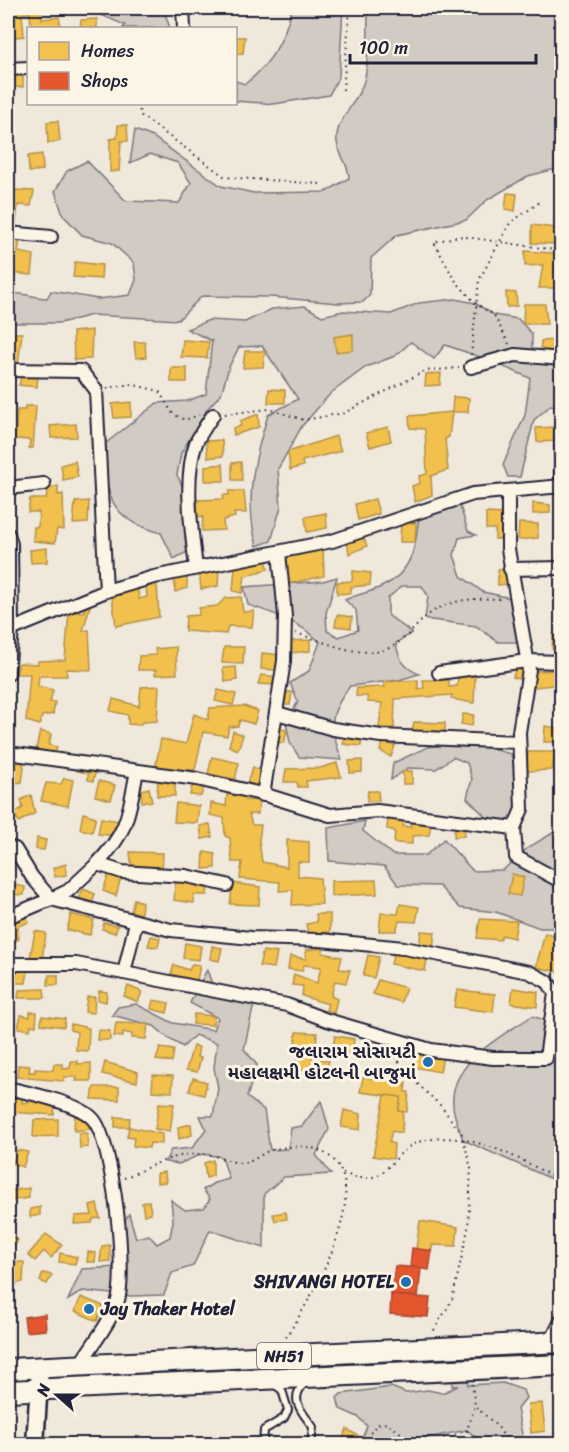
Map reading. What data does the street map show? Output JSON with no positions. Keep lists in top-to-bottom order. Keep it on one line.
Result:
{"streets":{"highway":["NH51"]},"places":["જલારામ સોસાયટી મહાલ‌ક્ષમી હોટલની બાજુમાં","SHIVANGI HOTEL","Jay Thaker Hotel"],"legend":["Homes","Shops"],"scale_bar":"100 m","north":"left"}
